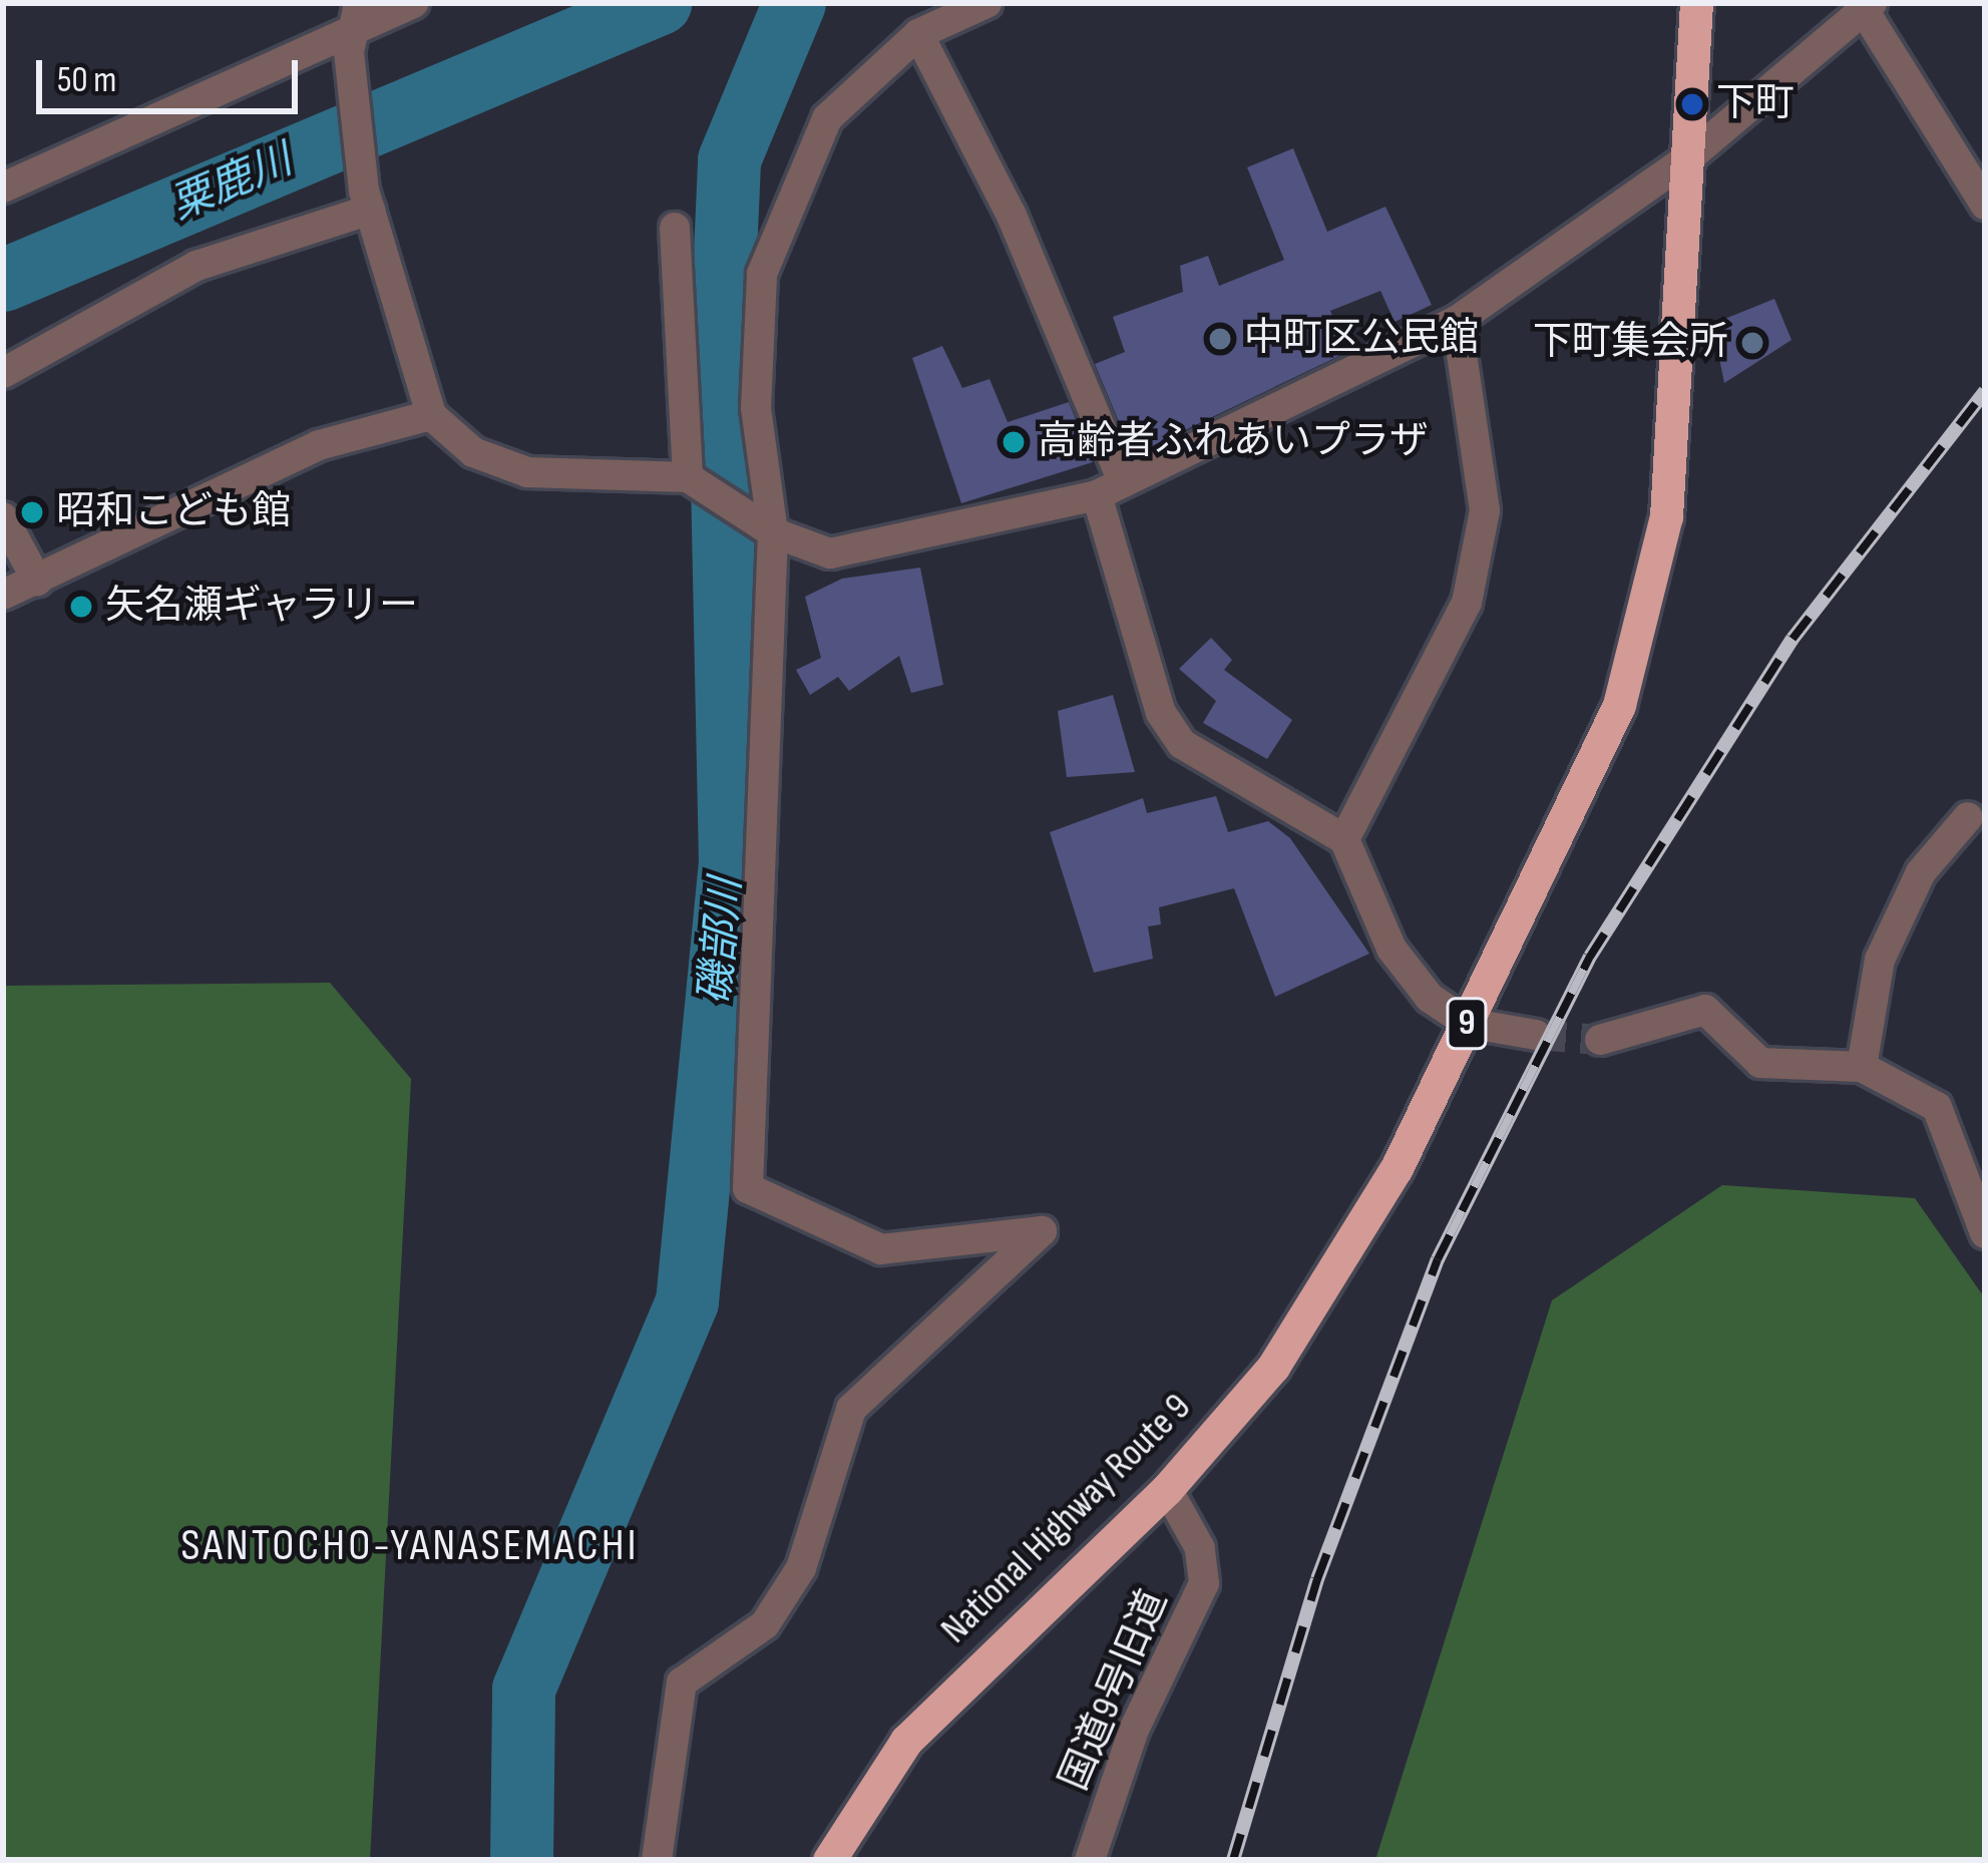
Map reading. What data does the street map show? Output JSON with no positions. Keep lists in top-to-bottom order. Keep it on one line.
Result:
{"streets":{"highway":["9","National Highway Route 9"],"street":["国道9号旧道"]},"crossings":[["National Highway Route 9","国道9号旧道"]],"districts":["SANTOCHO-YANASEMACHI"],"water":["粟鹿川","磯部川"],"places":["下町","中町区公民館","下町集会所","高齢者ふれあいプラザ","昭和こども館","矢名瀬ギャラリー"],"scale_bar":"50 m"}
